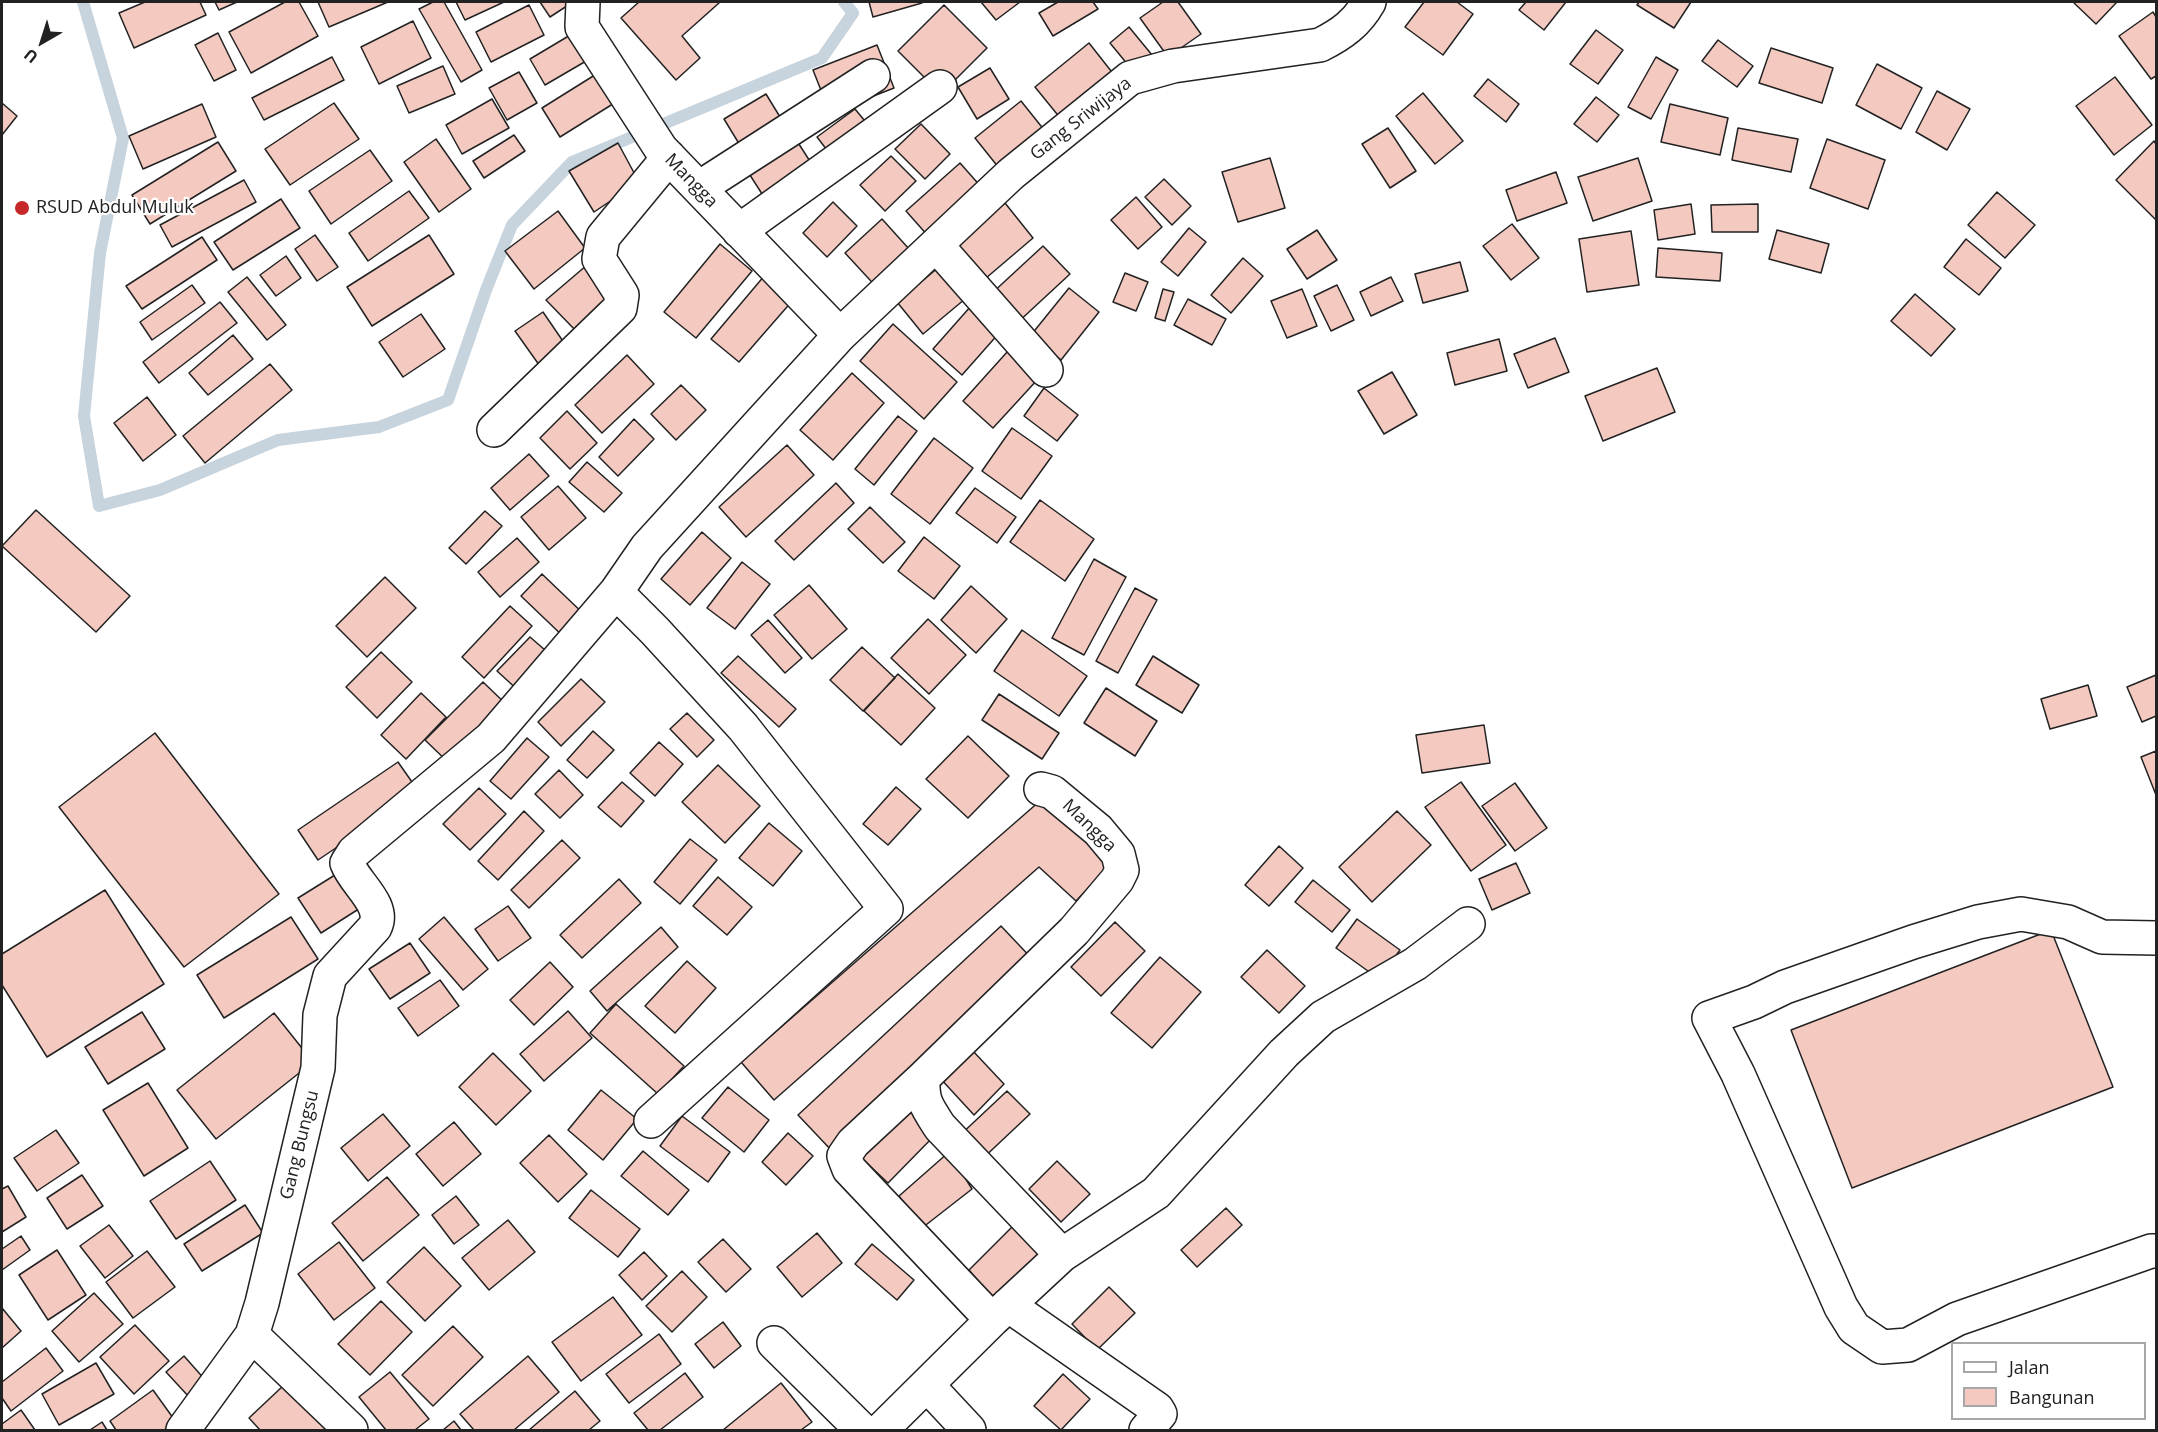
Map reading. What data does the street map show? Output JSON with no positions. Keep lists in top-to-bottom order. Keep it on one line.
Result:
{"streets":{"street":["Gang Sriwijaya","Mangga","Gang Bungsu"]},"crossings":[["Gang Sriwijaya","Mangga"],["Gang Sriwijaya","Gang Bungsu"]],"places":["RSUD Abdul Muluk"],"legend":["Jalan","Bangunan"],"north":"bottom left"}
